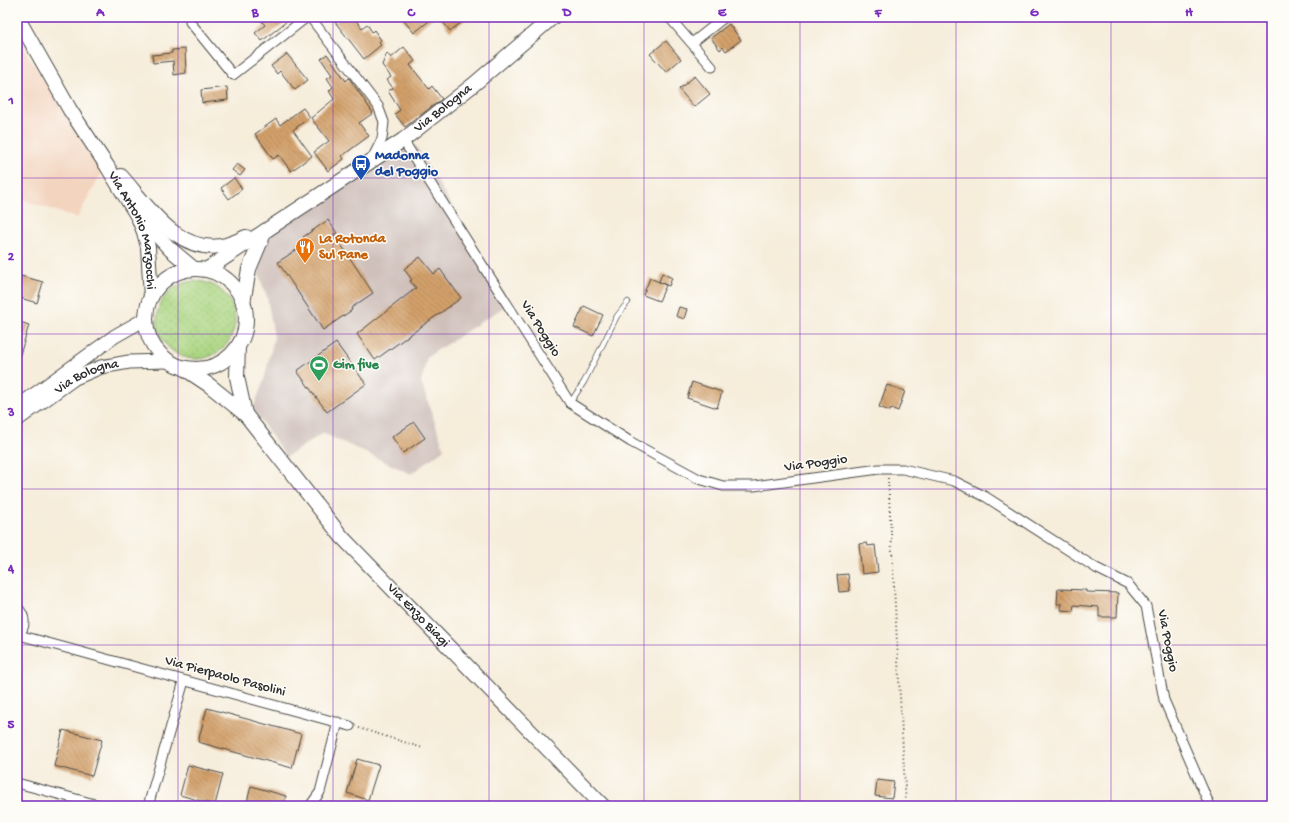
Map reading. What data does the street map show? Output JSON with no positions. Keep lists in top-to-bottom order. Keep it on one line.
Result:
{"streets":{"main road":["Via Bologna","Via Antonio Marzocchi","Via Enzo Biagi"],"street":["Via Poggio","Via Pierpaolo Pasolini"]},"crossings":[["Via Bologna","Via Antonio Marzocchi"],["Via Bologna","Via Poggio"],["Via Bologna","Via Enzo Biagi"],["Via Antonio Marzocchi","Via Enzo Biagi"]],"places":{"bus stop":["Madonna del Poggio"],"restaurant":["La Rotonda Sul Pane"],"sports":["Gim five"]},"grid":{"columns":["A","B","C","D","E","F","G","H"],"rows":["1","2","3","4","5"]}}
